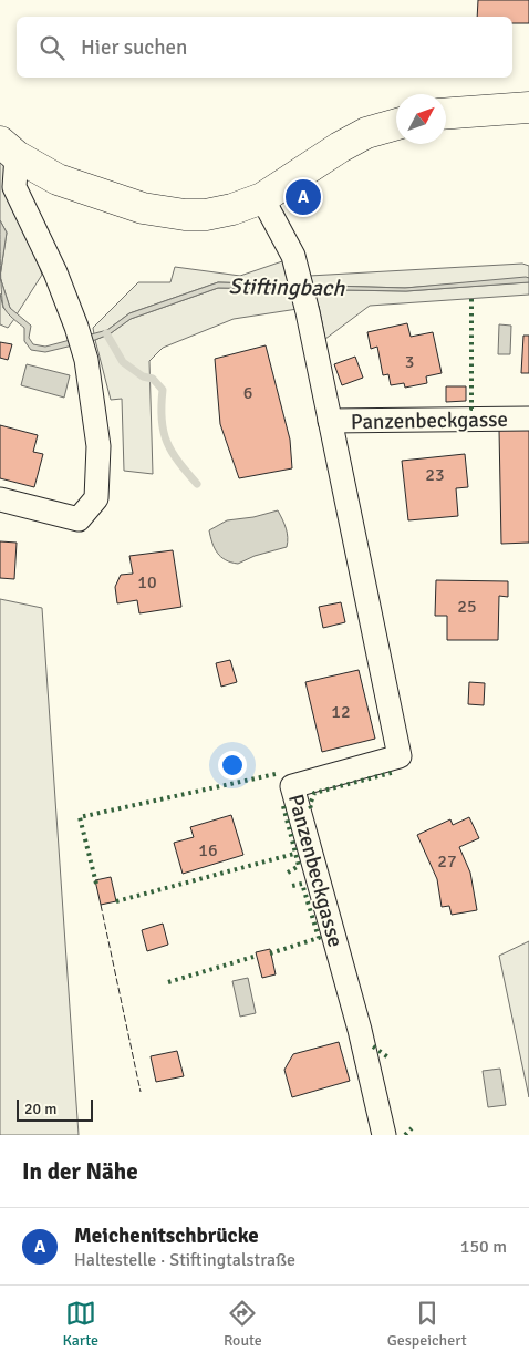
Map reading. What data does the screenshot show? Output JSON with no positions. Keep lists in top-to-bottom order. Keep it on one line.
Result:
{"streets":{"street":["Panzenbeckgasse"]},"water":["Stiftingbach"],"house_numbers":["3","6","23","10","25","12","16","27"],"scale_bar":"20 m","north":"top right","page":{"search":"Hier suchen","pins":"A","scale":"20 m","heading":"In der Nähe","list":[{"mark":"A","name":"Meichenitschbrücke","note":"Haltestelle · Stiftingtalstraße","value":"150 m"}],"nav":["Karte","Route","Gespeichert"]}}
